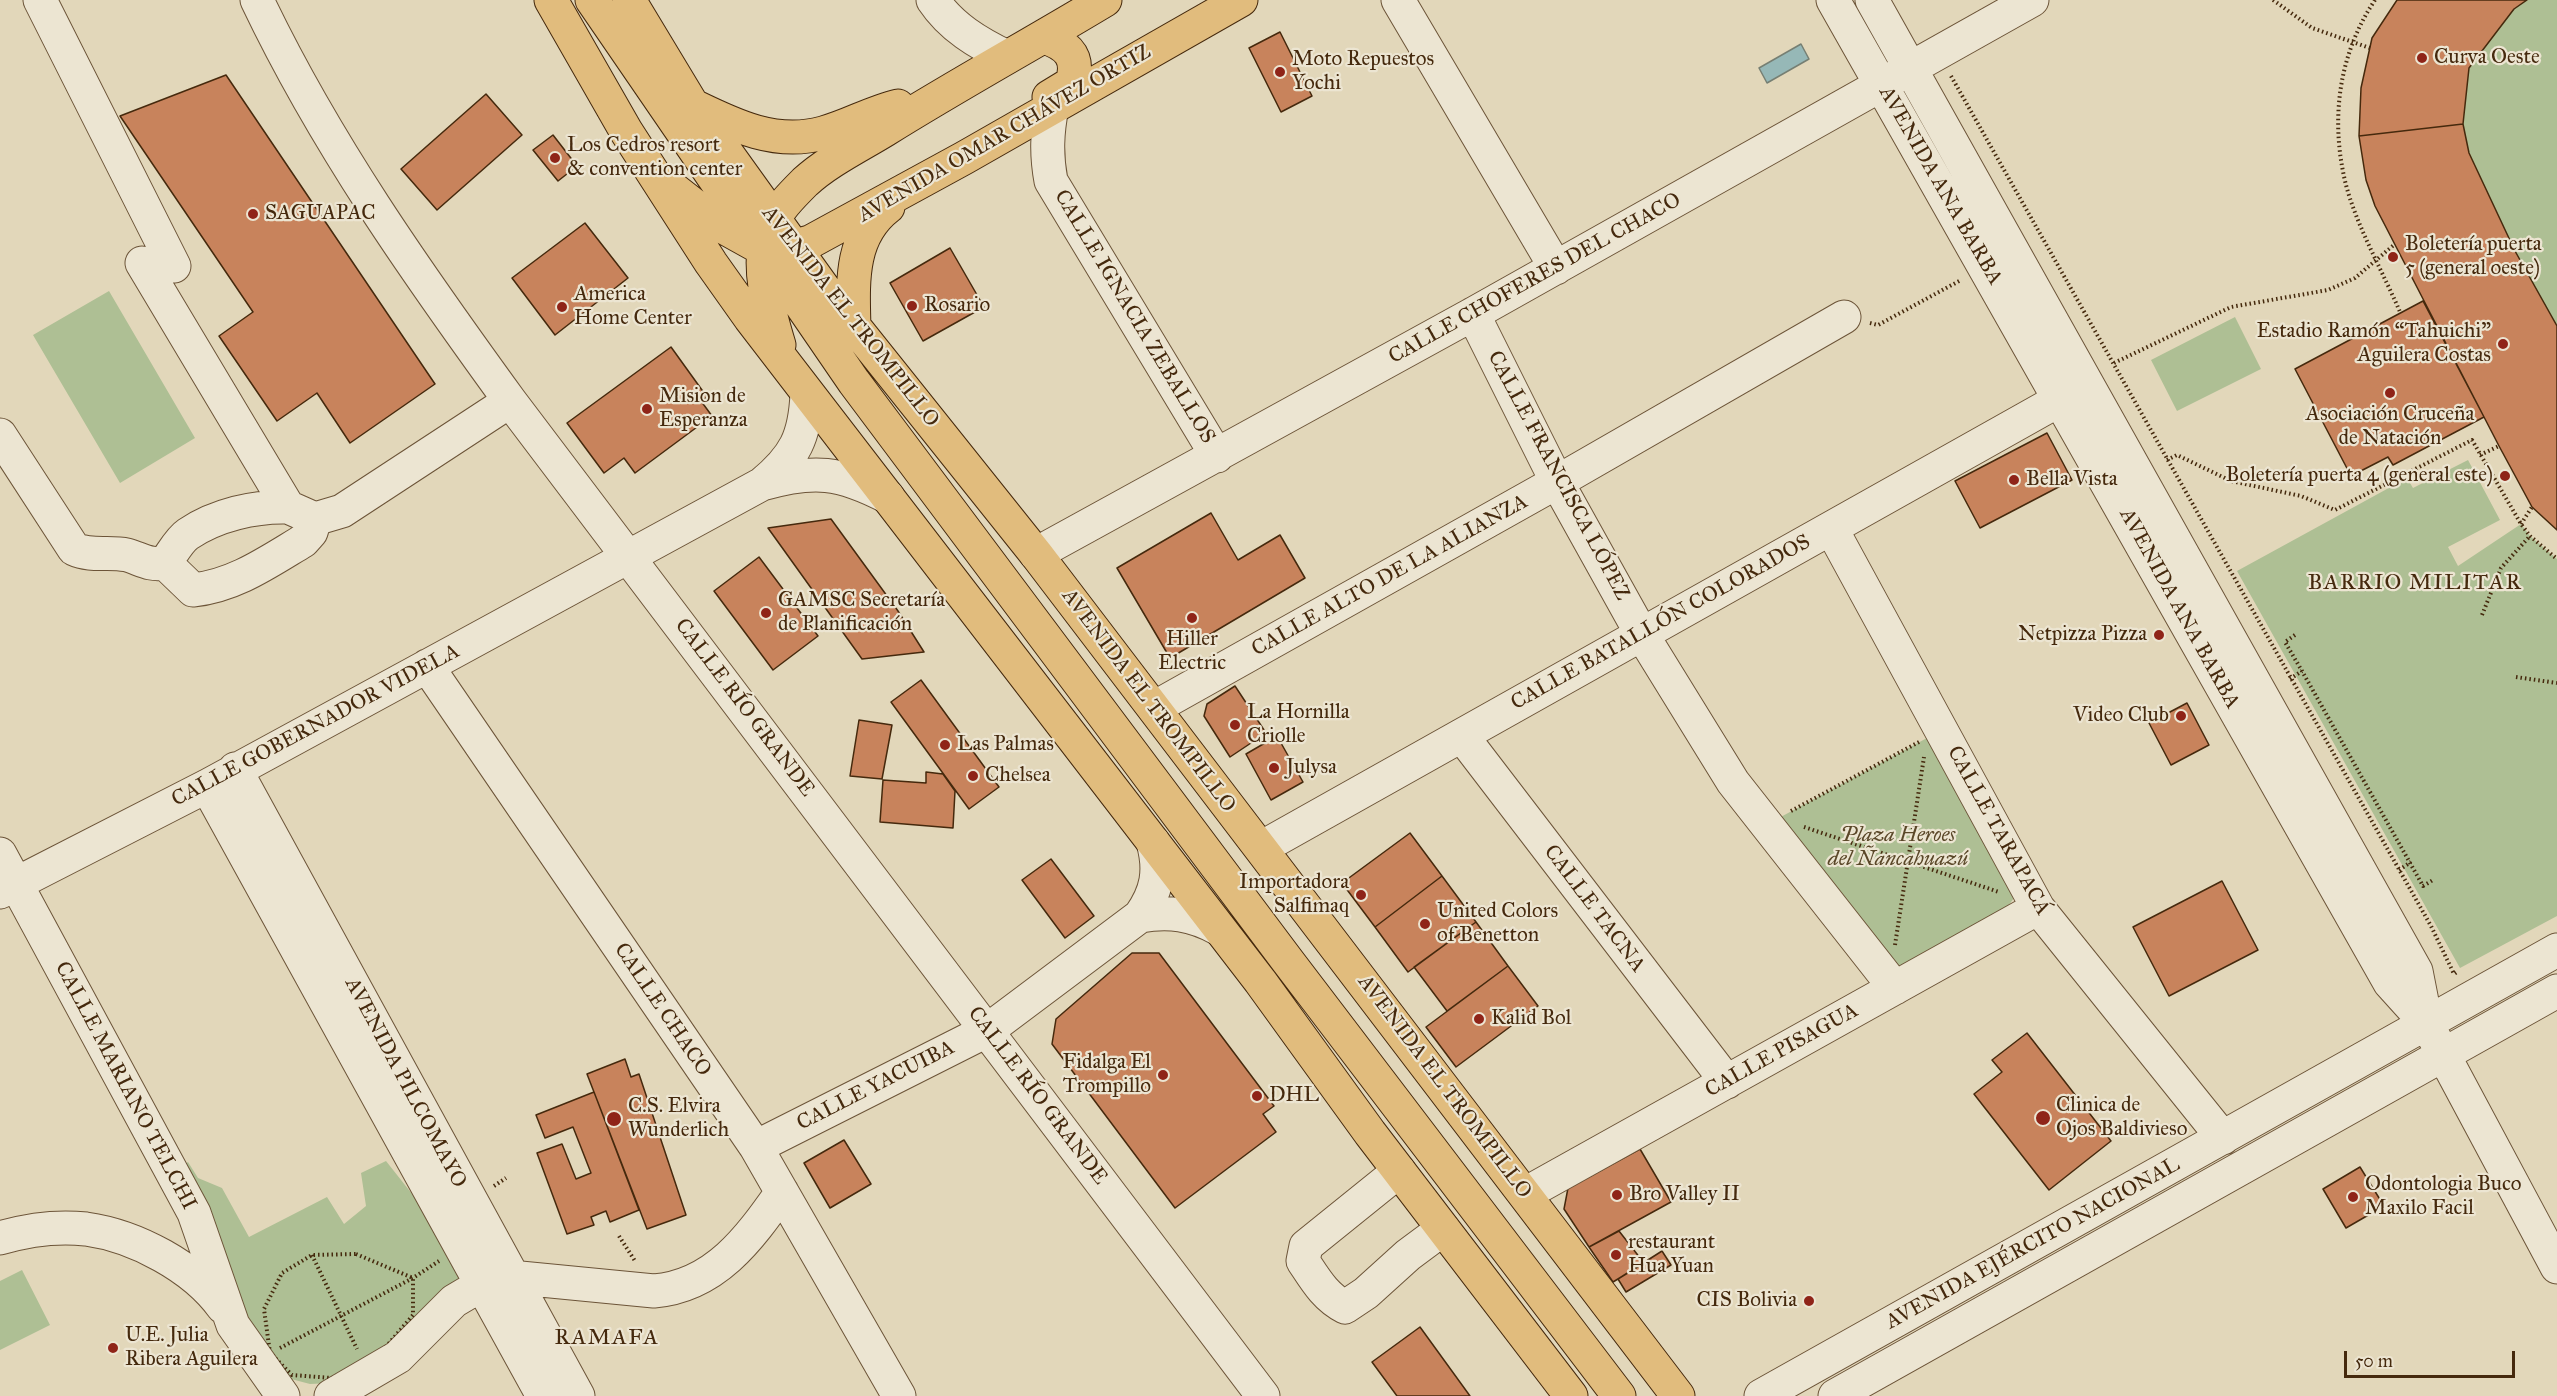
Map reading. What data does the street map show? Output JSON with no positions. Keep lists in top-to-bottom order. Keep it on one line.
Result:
{"streets":{"main road":["AVENIDA OMAR CHÁVEZ ORTIZ","AVENIDA EL TROMPILLO"],"street":["AVENIDA ANA BARBA","CALLE CHOFERES DEL CHACO","CALLE IGNACIA ZEBALLOS","CALLE FRANCISCA LÓPEZ","CALLE ALTO DE LA ALIANZA","CALLE BATALLÓN COLORADOS","CALLE RÍO GRANDE","CALLE GOBERNADOR VIDELA","CALLE TARAPACÁ","CALLE TACNA","CALLE CHACO","CALLE PISAGUA","AVENIDA PILCOMAYO","CALLE MARIANO TELCHI","CALLE YACUIBA","AVENIDA EJÉRCITO NACIONAL"]},"crossings":[["AVENIDA OMAR CHÁVEZ ORTIZ","AVENIDA EL TROMPILLO"],["AVENIDA OMAR CHÁVEZ ORTIZ","CALLE IGNACIA ZEBALLOS"],["AVENIDA ANA BARBA","CALLE CHOFERES DEL CHACO"],["AVENIDA ANA BARBA","CALLE BATALLÓN COLORADOS"],["AVENIDA ANA BARBA","AVENIDA EJÉRCITO NACIONAL"],["CALLE CHOFERES DEL CHACO","AVENIDA EL TROMPILLO"],["CALLE CHOFERES DEL CHACO","CALLE IGNACIA ZEBALLOS"],["CALLE CHOFERES DEL CHACO","CALLE FRANCISCA LÓPEZ"],["AVENIDA EL TROMPILLO","CALLE ALTO DE LA ALIANZA"],["AVENIDA EL TROMPILLO","CALLE BATALLÓN COLORADOS"],["AVENIDA EL TROMPILLO","CALLE PISAGUA"],["CALLE FRANCISCA LÓPEZ","CALLE ALTO DE LA ALIANZA"],["CALLE FRANCISCA LÓPEZ","CALLE BATALLÓN COLORADOS"],["CALLE FRANCISCA LÓPEZ","CALLE PISAGUA"],["CALLE BATALLÓN COLORADOS","CALLE TARAPACÁ"],["CALLE BATALLÓN COLORADOS","CALLE TACNA"],["CALLE RÍO GRANDE","CALLE GOBERNADOR VIDELA"],["CALLE RÍO GRANDE","CALLE YACUIBA"],["CALLE GOBERNADOR VIDELA","CALLE CHACO"],["CALLE GOBERNADOR VIDELA","AVENIDA PILCOMAYO"],["CALLE GOBERNADOR VIDELA","CALLE MARIANO TELCHI"],["CALLE TARAPACÁ","CALLE PISAGUA"],["CALLE TARAPACÁ","AVENIDA EJÉRCITO NACIONAL"],["CALLE TACNA","CALLE PISAGUA"],["CALLE CHACO","CALLE YACUIBA"]],"districts":["BARRIO MILITAR","RAMAFA"],"parks":["Plaza Heroes del Ñancahuazú"],"places":["Curva Oeste","Moto Repuestos Yochi","Los Cedros resort & convention center","SAGUAPAC","Boletería puerta 5 (general oeste)","Rosario","America Home Center","Estadio Ramón “Tahuichi” Aguilera Costas","Asociación Cruceña de Natación","Mision de Esperanza","Boletería puerta 4 (general este)","Bella Vista","GAMSC Secretaría de Planificación","Hiller Electric","Netpizza Pizza","Video Club","La Hornilla Criolle","Las Palmas","Julysa","Chelsea","Importadora Salfimaq","United Colors of Benetton","Kalid Bol","Fidalga El Trompillo","DHL","Clinica de Ojos Baldivieso","C.S. Elvira Wunderlich","Bro Valley II","Odontologia Buco Maxilo Facil","restaurant Hua Yuan","CIS Bolivia","U.E. Julia Ribera Aguilera"],"scale_bar":"50 m"}
